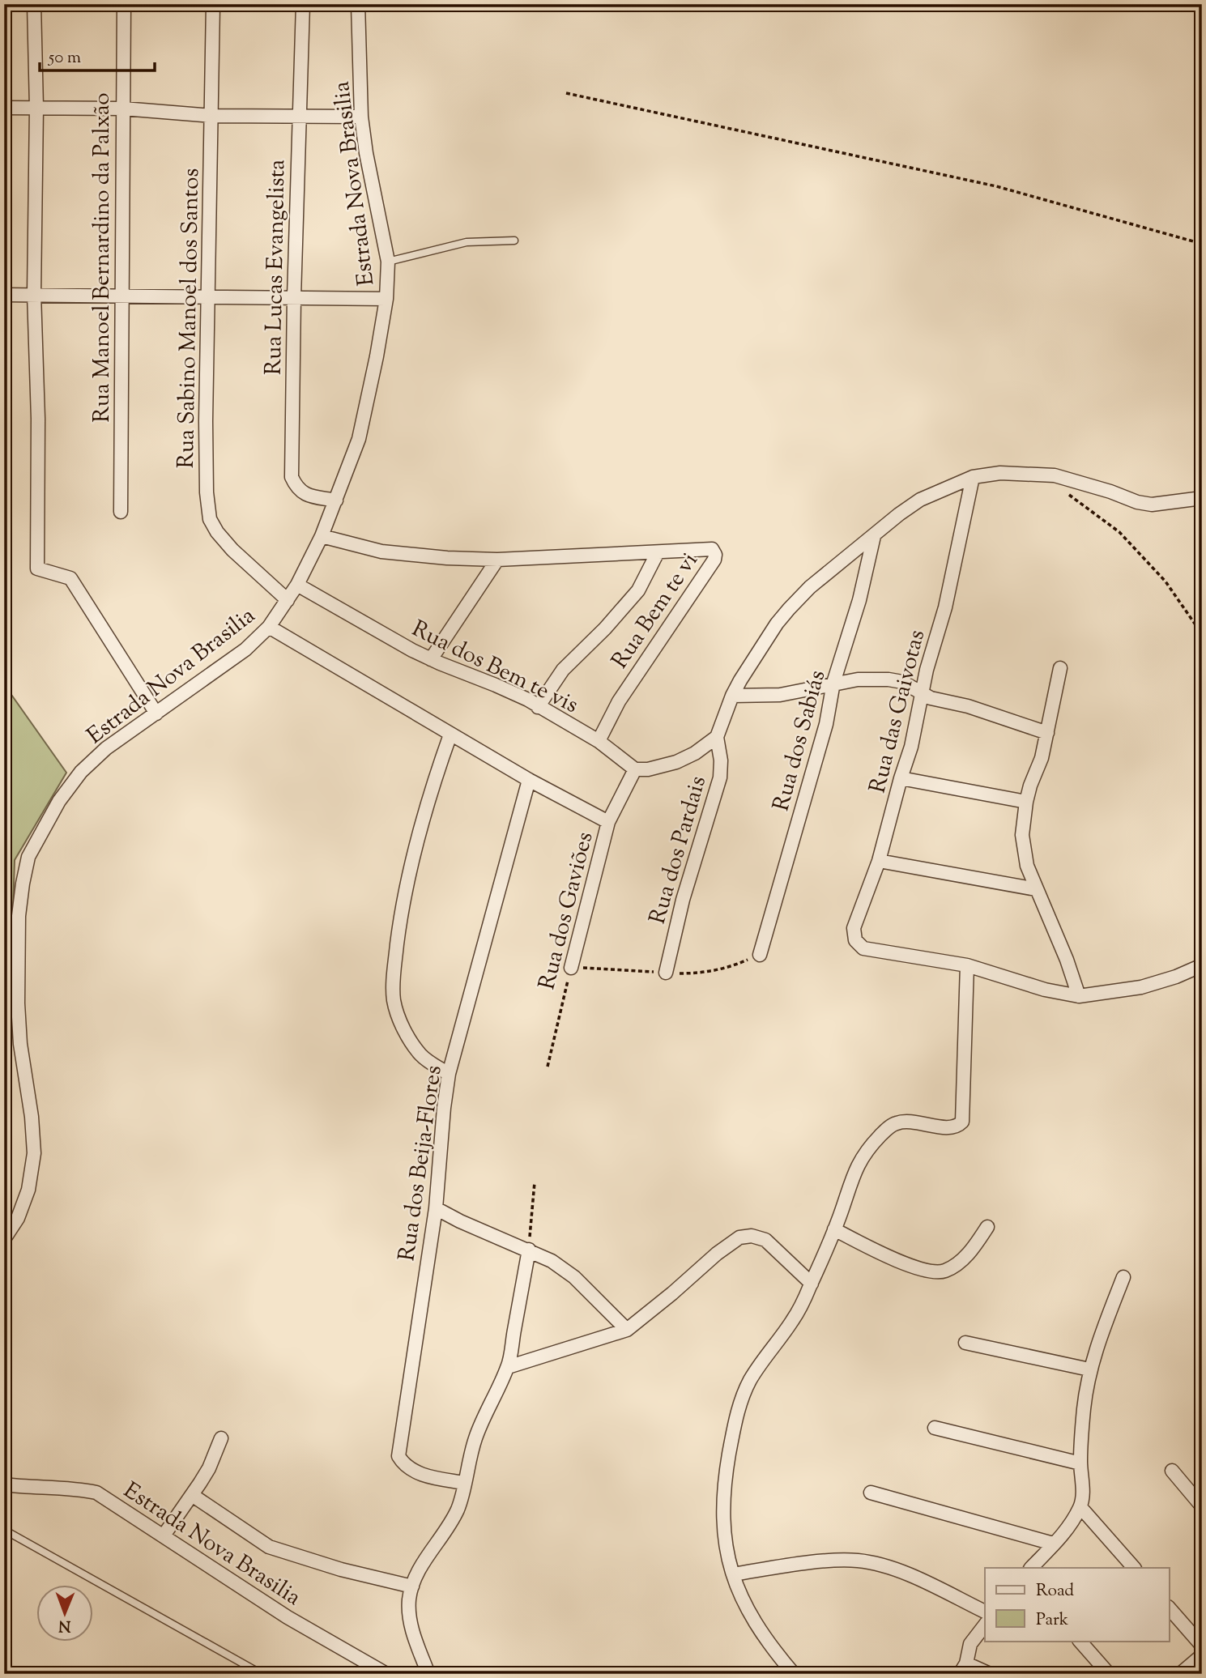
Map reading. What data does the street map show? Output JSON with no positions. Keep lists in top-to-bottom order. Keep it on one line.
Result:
{"streets":{"street":["Estrada Nova Brasilia","Rua Manoel Bernardino da Palxão","Rua Lucas Evangelista","Rua Sabino Manoel dos Santos","Rua Bem te vi","Rua dos Bem te vis","Rua das Gaivotas","Rua dos Sabiás","Rua dos Pardais","Rua dos Gaviões","Rua dos Beija-Flores"]},"crossings":[["Estrada Nova Brasilia","Rua Lucas Evangelista"],["Estrada Nova Brasilia","Rua Sabino Manoel dos Santos"],["Estrada Nova Brasilia","Rua Bem te vi"],["Estrada Nova Brasilia","Rua dos Bem te vis"],["Rua Bem te vi","Rua dos Bem te vis"],["Rua dos Bem te vis","Rua dos Gaviões"]],"legend":["Road","Park"],"scale_bar":"50 m","north":"bottom"}
